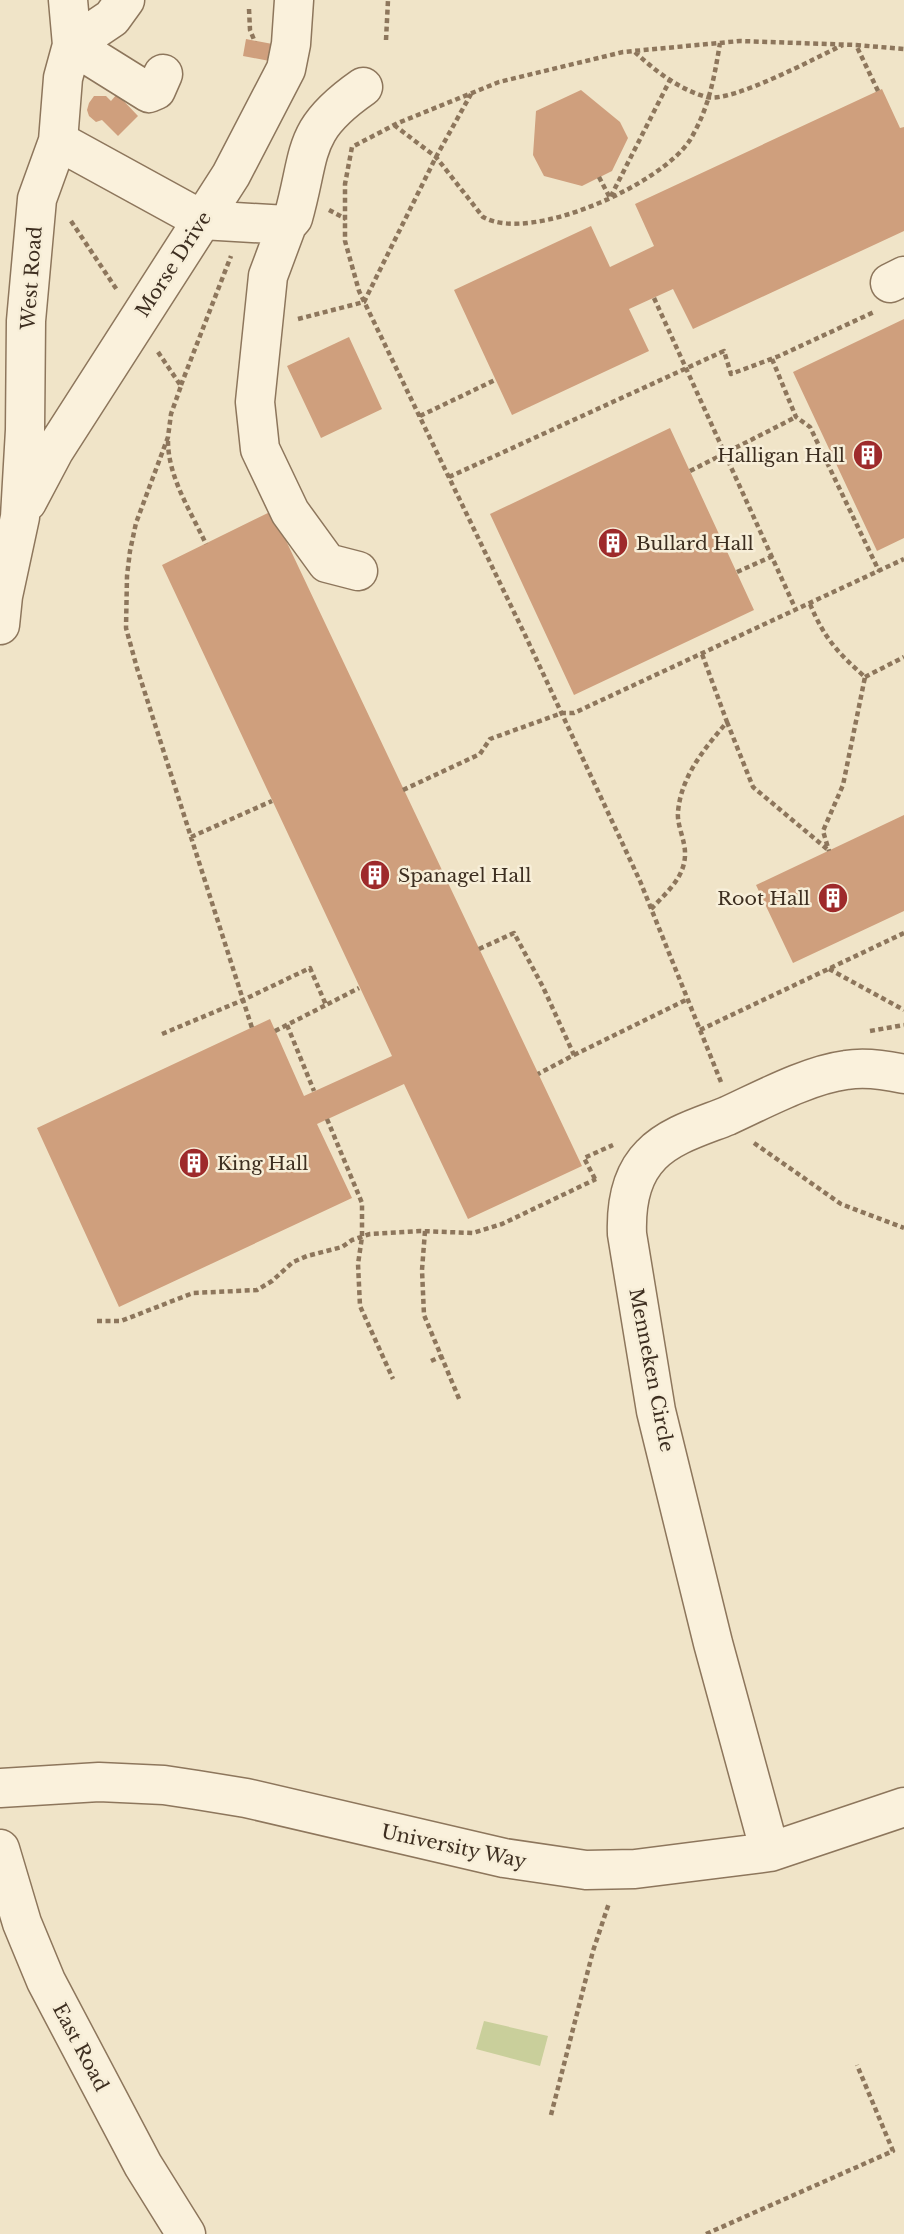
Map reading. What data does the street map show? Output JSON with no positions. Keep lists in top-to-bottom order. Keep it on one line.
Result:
{"streets":{"street":["Morse Drive","West Road","Menneken Circle","University Way","East Road"]},"crossings":[["Morse Drive","West Road"],["Menneken Circle","University Way"]],"places":{"building":["Halligan Hall","Bullard Hall","Spanagel Hall","Root Hall","King Hall"]}}
